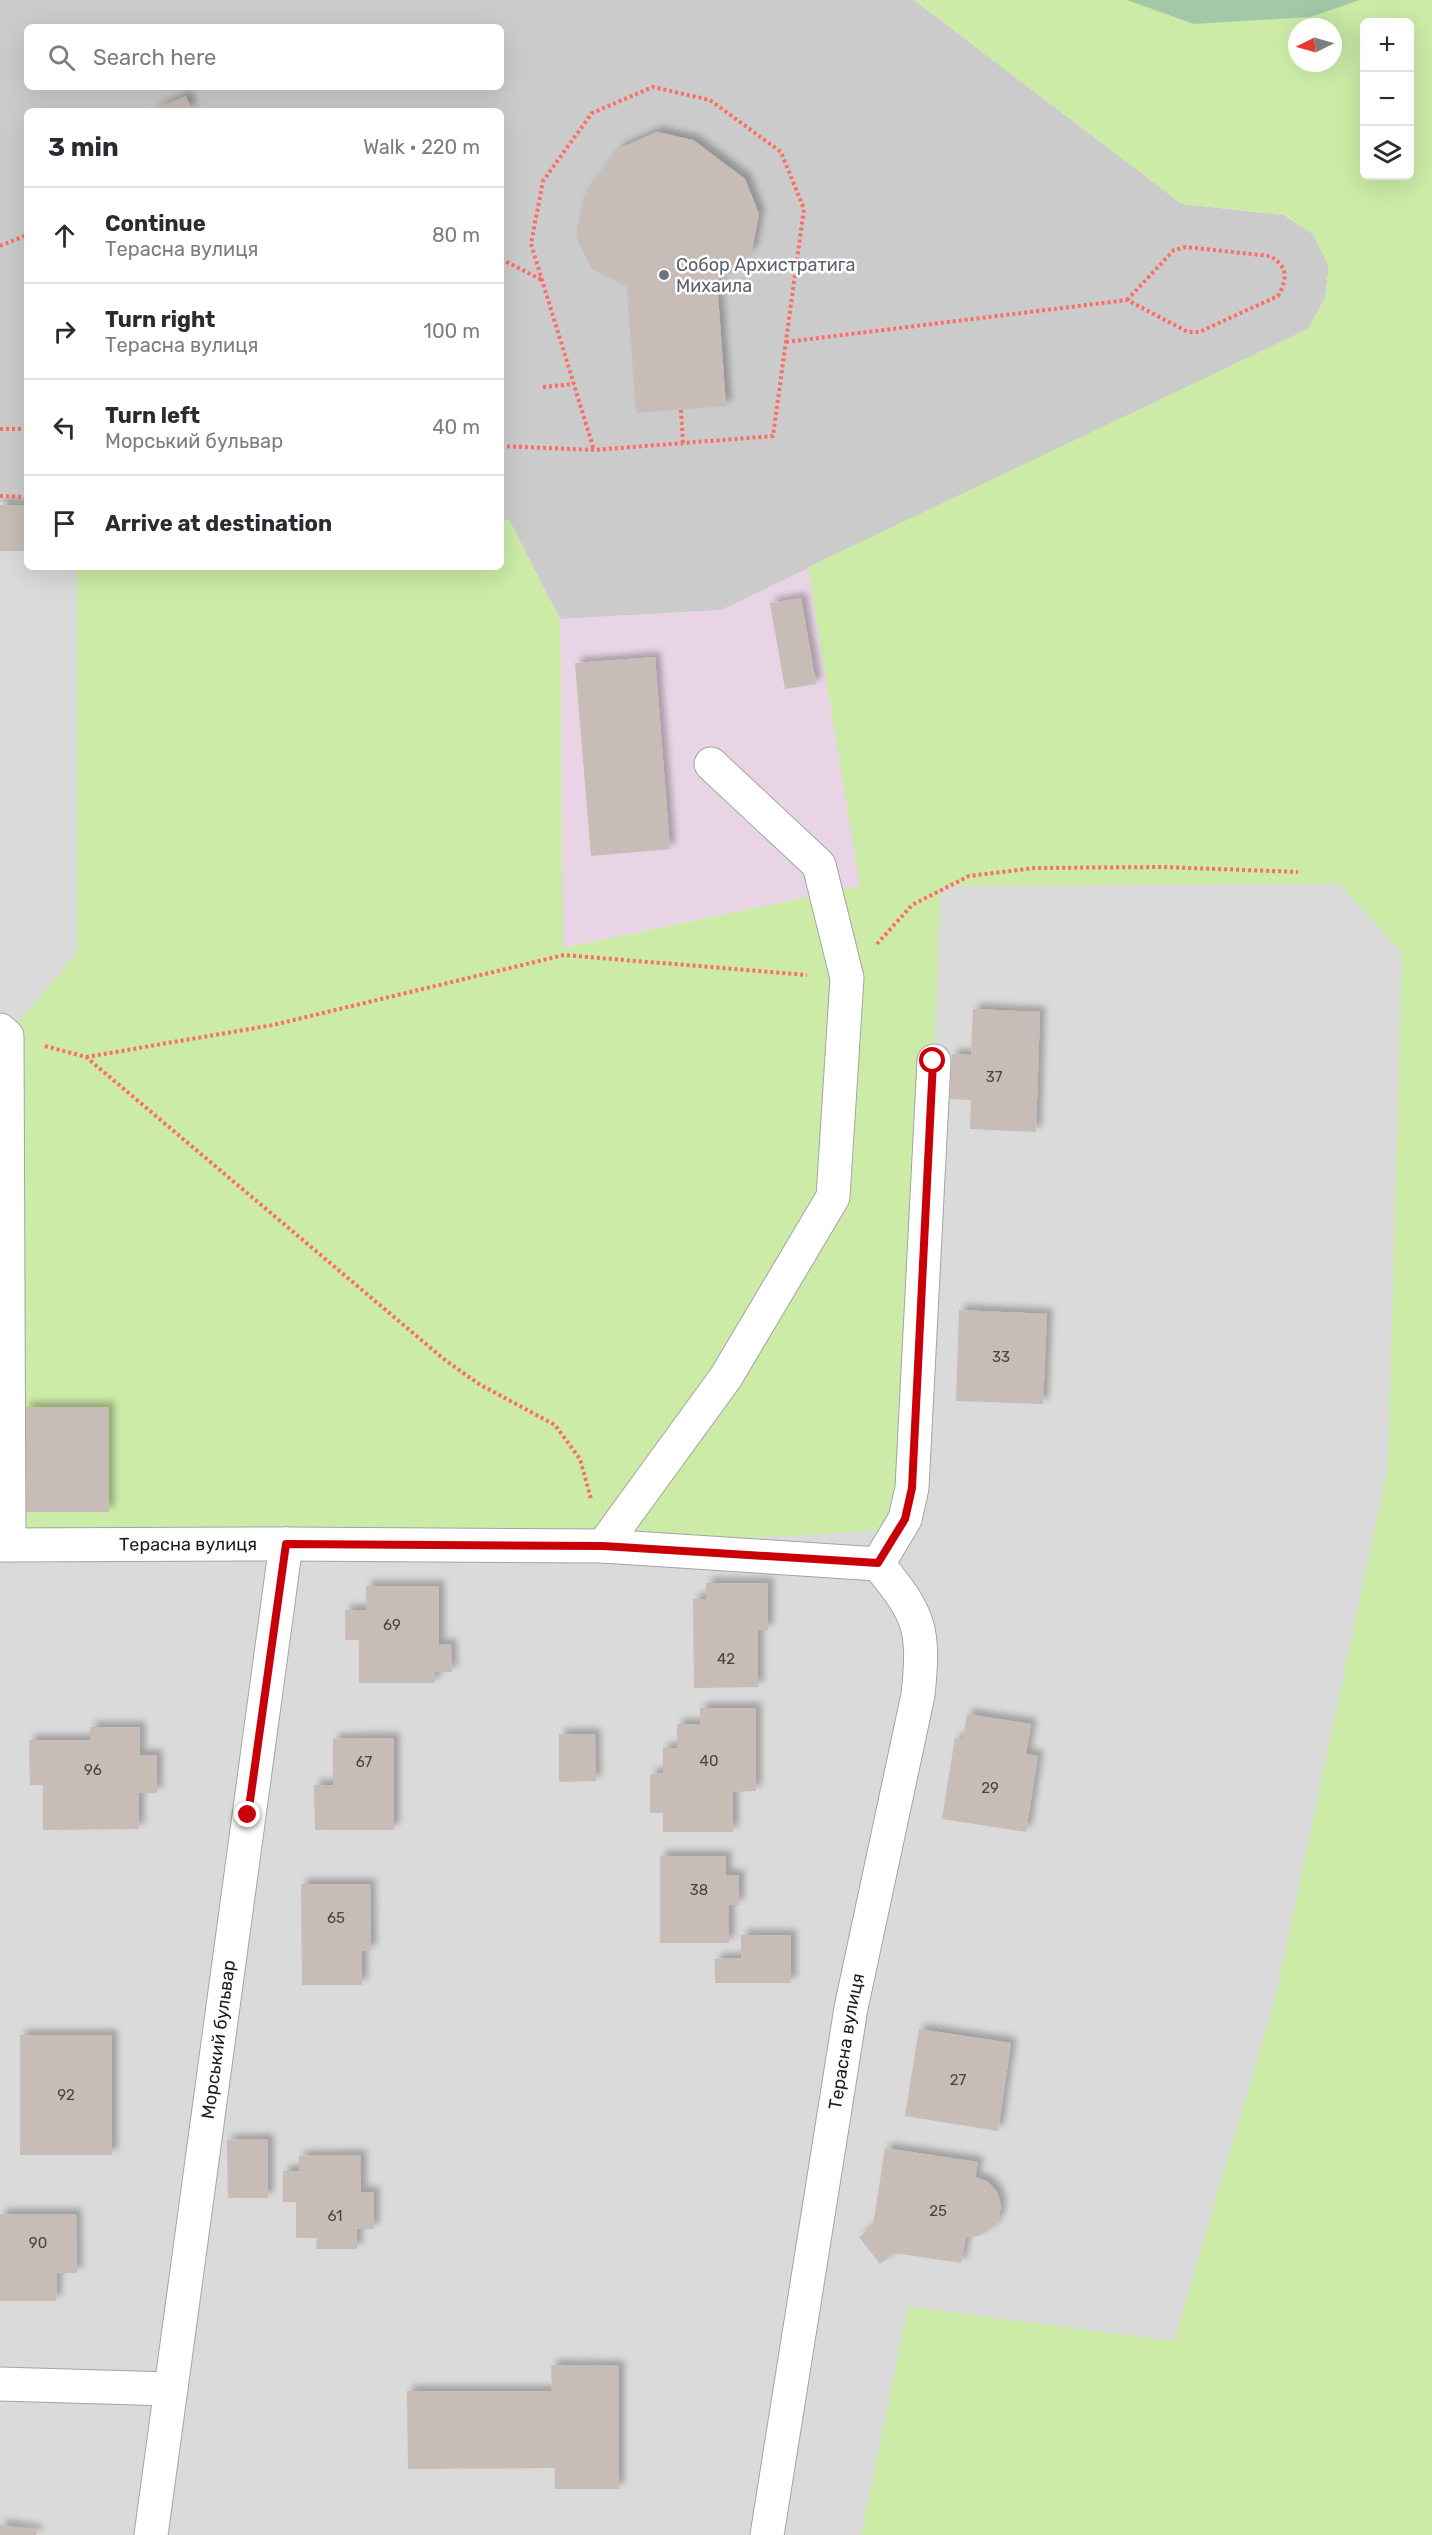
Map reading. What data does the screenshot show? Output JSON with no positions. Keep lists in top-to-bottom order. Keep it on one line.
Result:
{"streets":{"street":["Терасна вулиця","Морський бульвар"]},"crossings":[["Терасна вулиця","Морський бульвар"]],"places":["Собор Архистратига Михаила"],"house_numbers":["37","33","69","42","40","67","96","29","38","65","27","92","25","61","90"],"north":"left","page":{"map_buttons":["+","−"],"search":"Search here","heading":["3 min","Walk · 220 m"],"list":[["Continue","Терасна вулиця","80 m"],["Turn right","Терасна вулиця","100 m"],["Turn left","Морський бульвар","40 m"],"Arrive at destination"]}}
